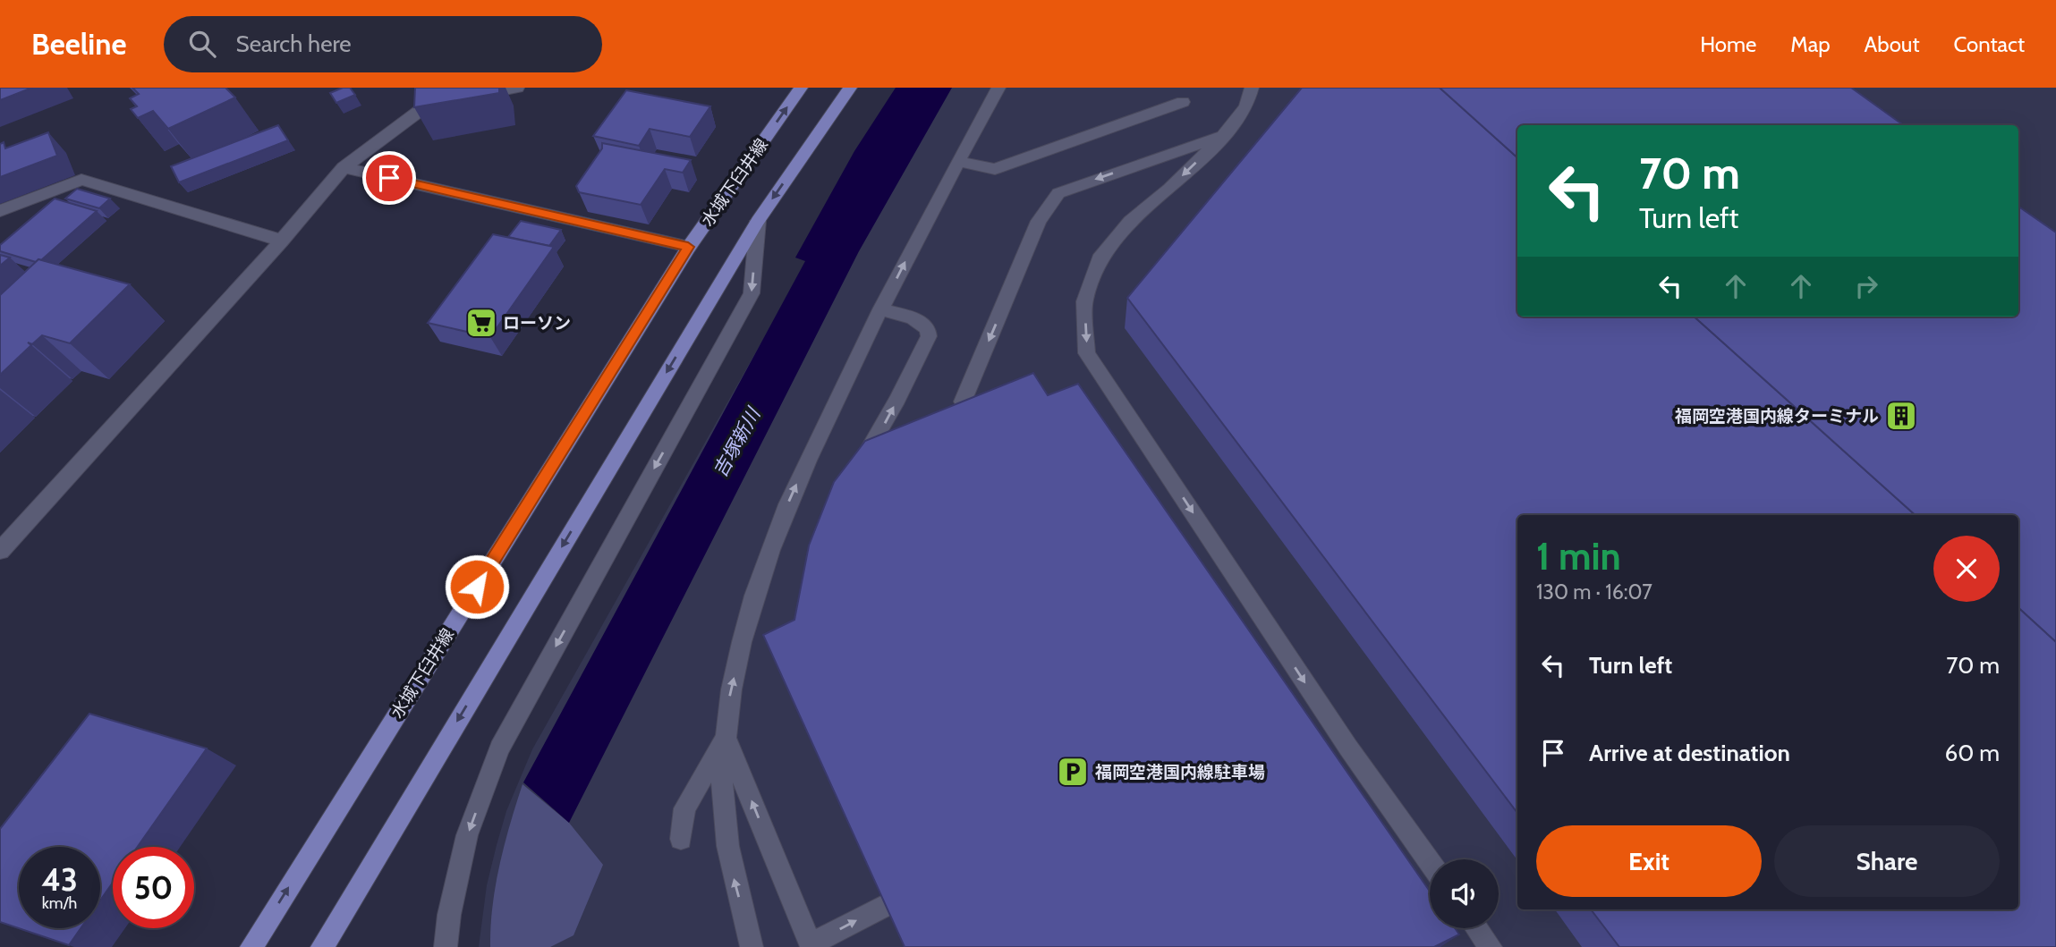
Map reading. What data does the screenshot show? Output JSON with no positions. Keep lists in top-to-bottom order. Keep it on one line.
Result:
{"streets":{"main road":["水城下臼井線"]},"water":["吉塚新川"],"places":{"supermarket":["ローソン"],"building":["福岡空港国内線ターミナル"],"parking":["福岡空港国内線駐車場"]},"page":{"header":"Beeline","search":"Search here","nav":["Home","Map","About","Contact"],"turn":["70 m","Turn left"],"heading":["1 min","130 m · 16:07"],"list":[{"name":"Turn left","value":"70 m"},{"name":"Arrive at destination","value":"60 m"}],"buttons":["Exit","Share"],"speed":"43 km/h","limit":"50"}}
